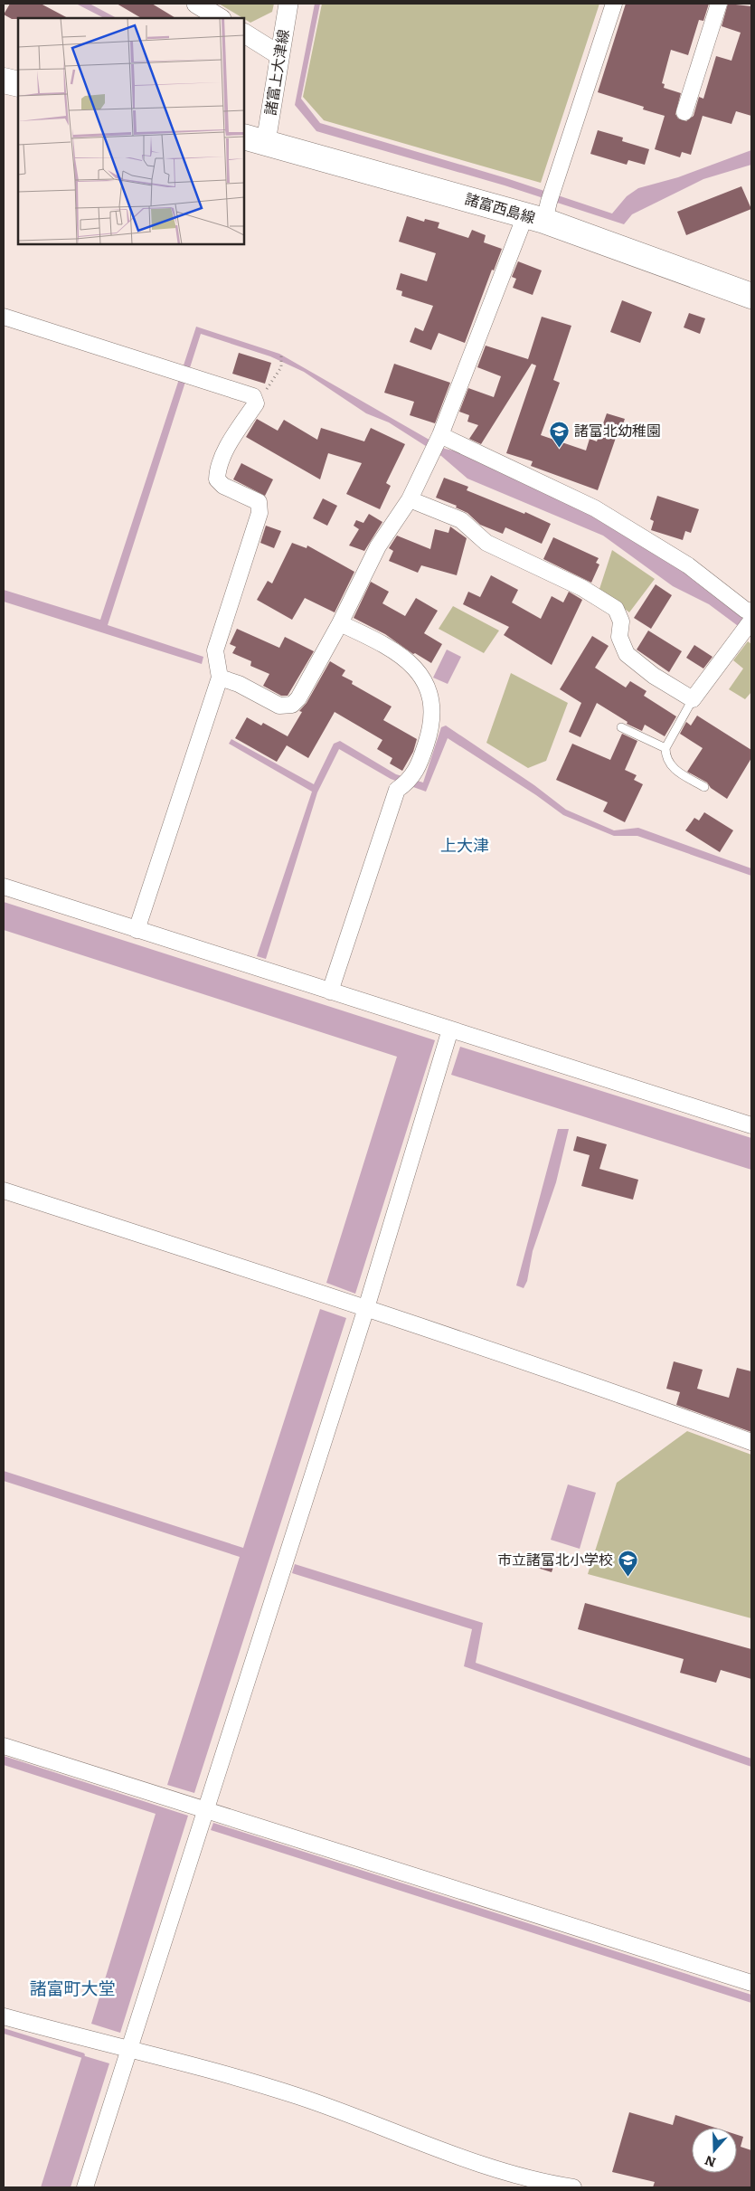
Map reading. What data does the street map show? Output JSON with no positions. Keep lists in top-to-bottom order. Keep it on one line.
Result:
{"streets":{"main road":["諸富西島線"],"street":["諸富上大津線"]},"crossings":[["諸富上大津線","諸富西島線"]],"districts":["上大津","諸富町大堂"],"places":{"school or university":["諸富北幼稚園","市立諸富北小学校"]},"north":"bottom"}
